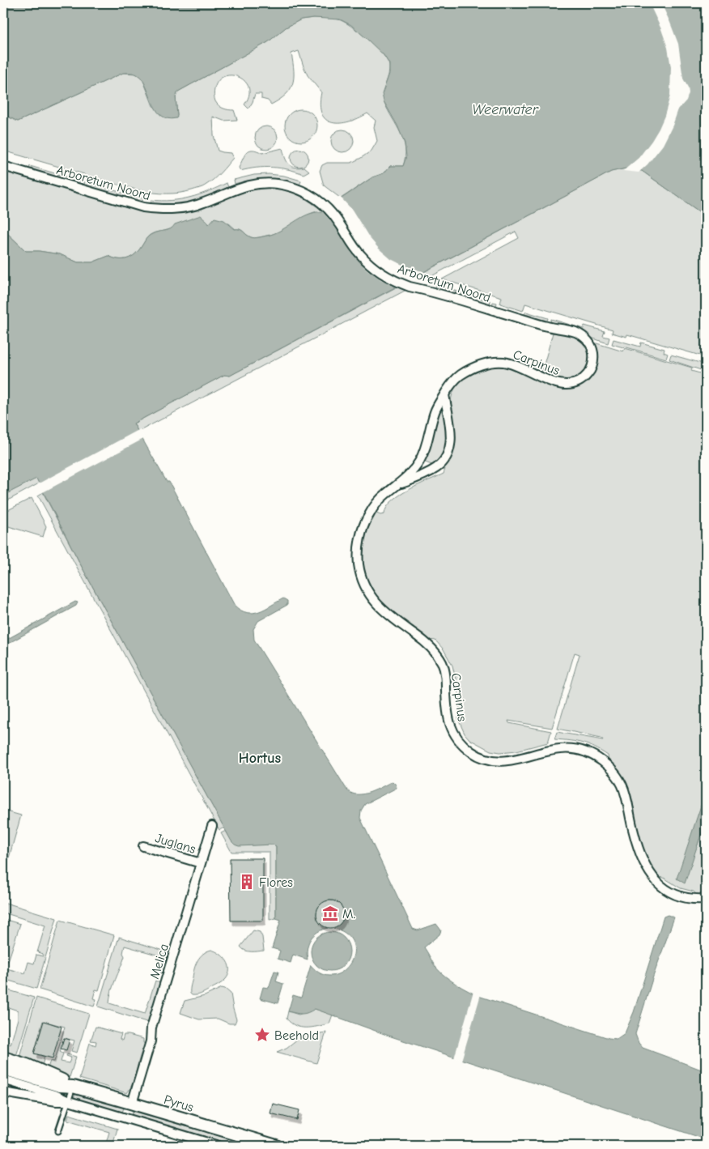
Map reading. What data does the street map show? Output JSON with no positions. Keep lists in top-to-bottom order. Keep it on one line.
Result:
{"streets":{"street":["Arboretum Noord","Carpinus","Juglans","Melica","Pyrus"]},"crossings":[["Arboretum Noord","Carpinus"],["Juglans","Melica"],["Melica","Pyrus"]],"districts":["Hortus"],"water":["Weerwater"],"places":{"building":["Flores"],"museum":["M."],"place":["Beehold"]}}
